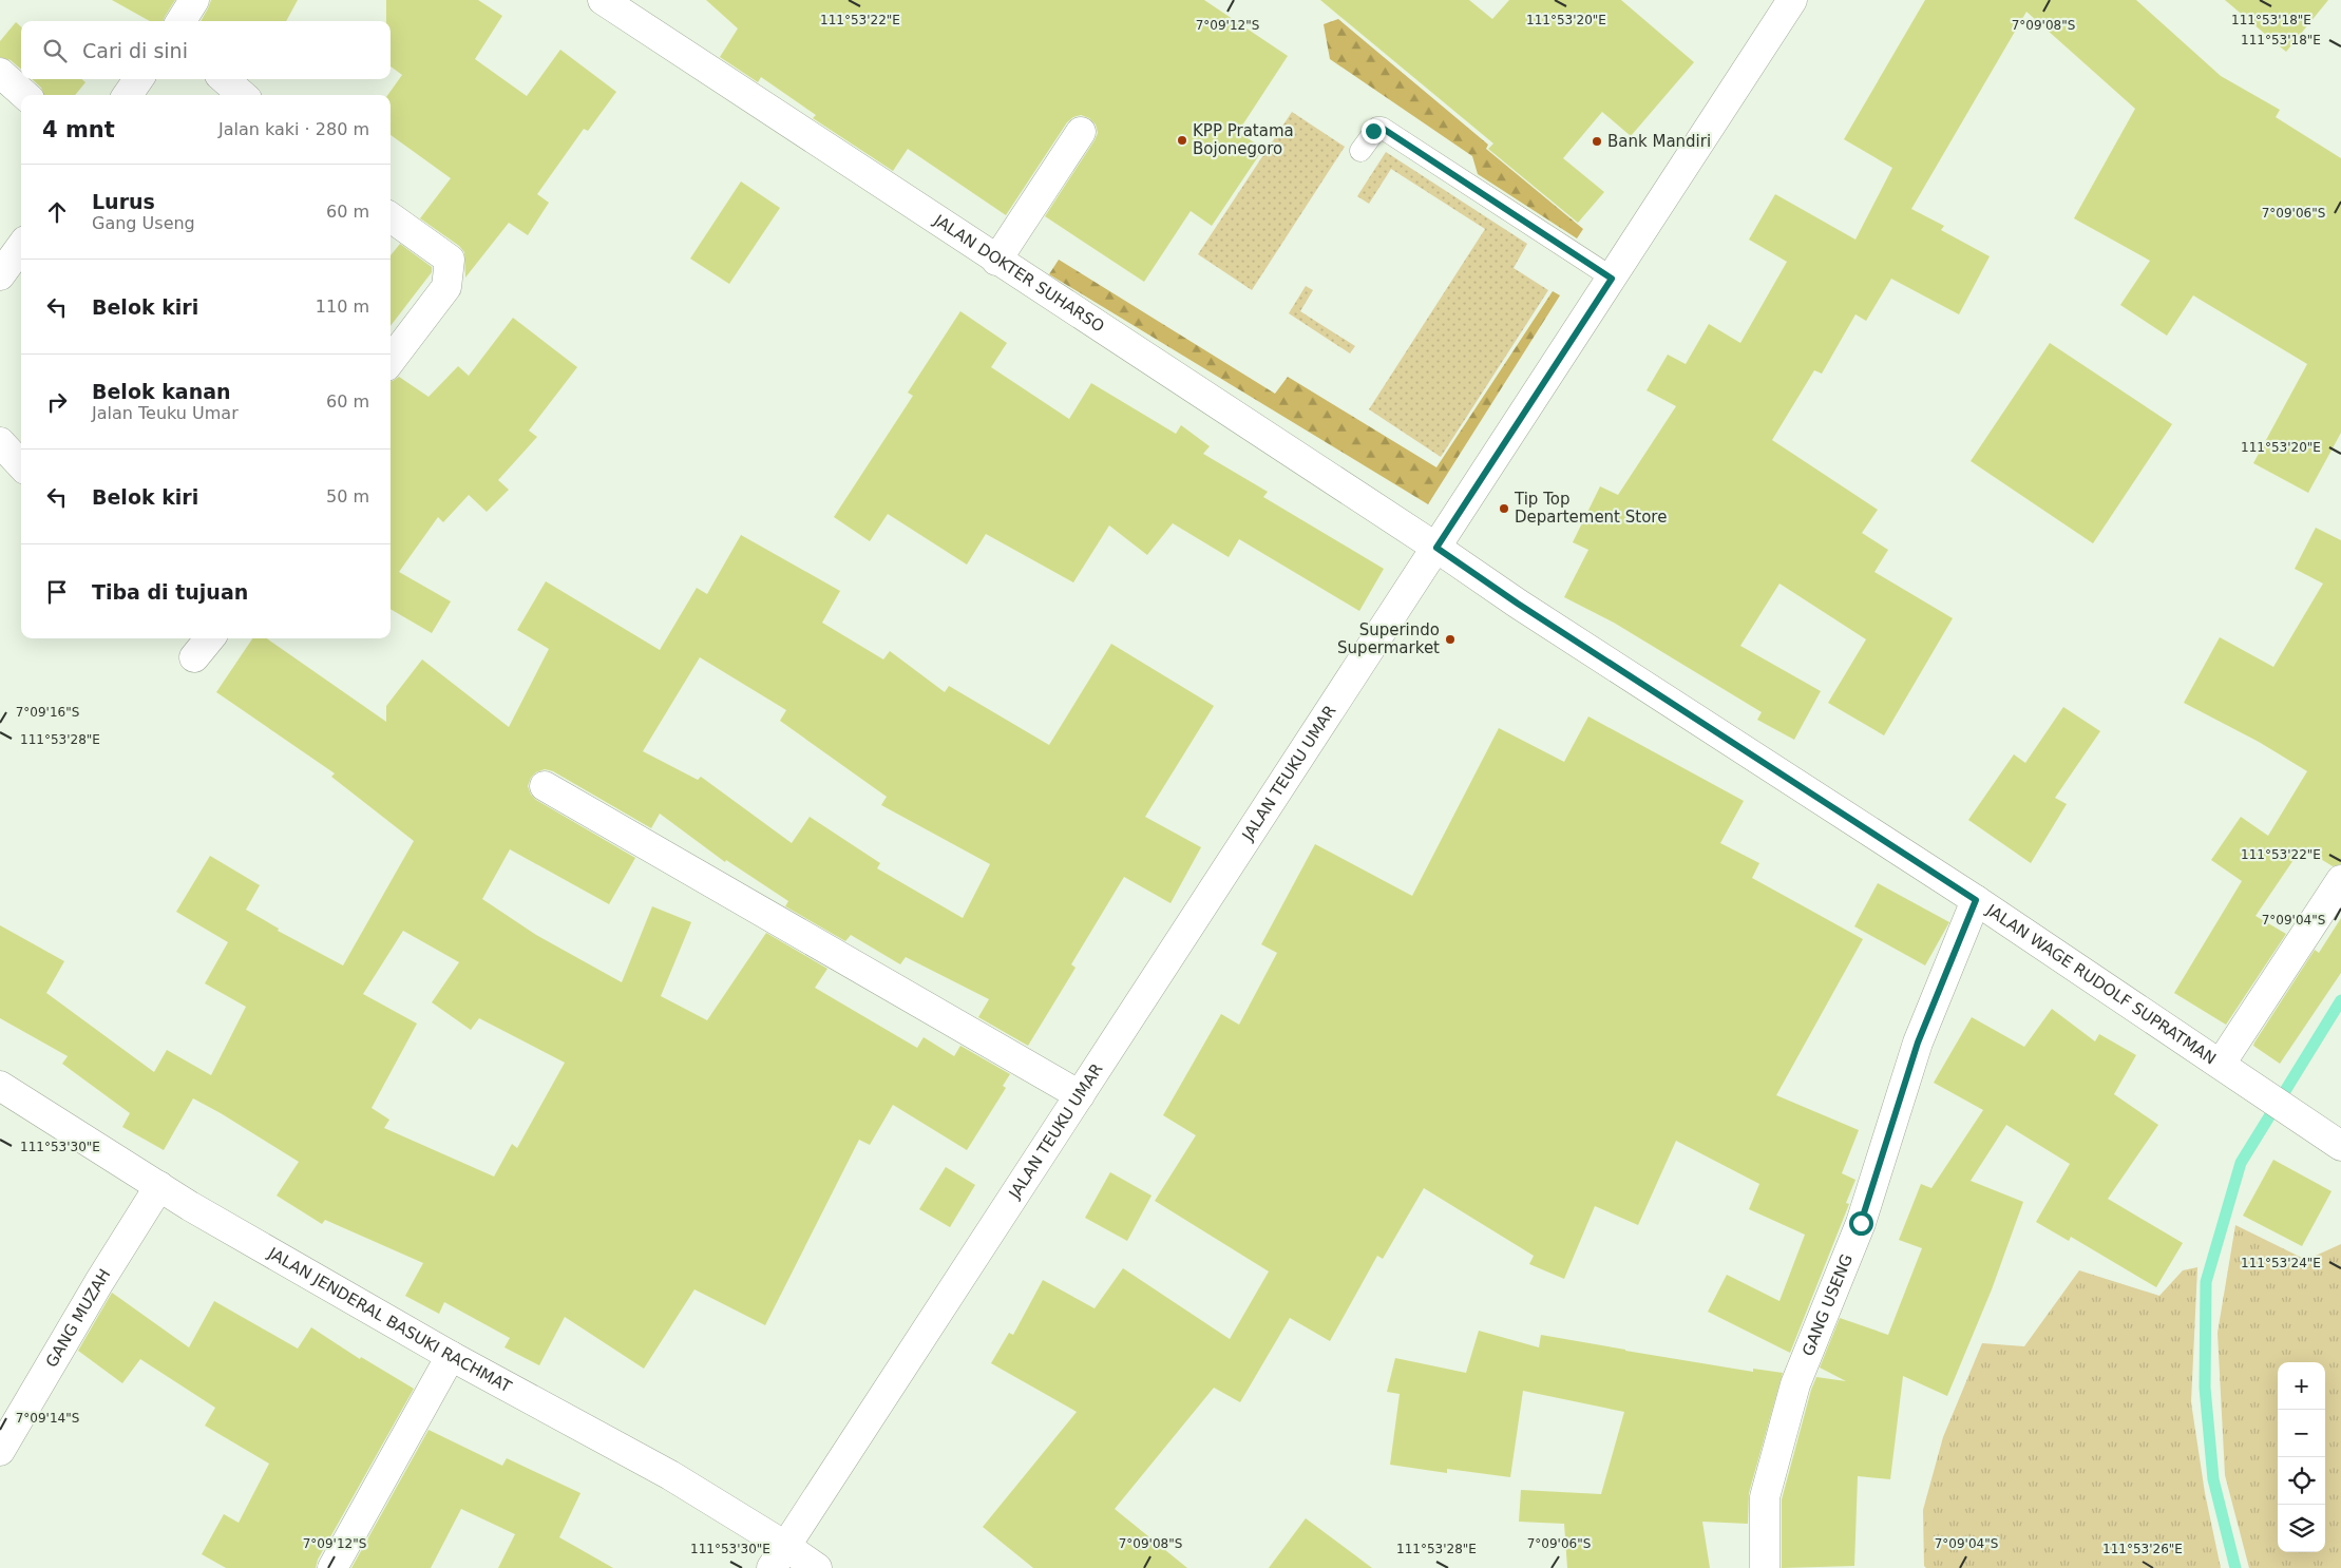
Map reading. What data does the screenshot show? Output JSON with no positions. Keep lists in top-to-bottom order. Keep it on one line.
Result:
{"streets":{"main road":["JALAN DOKTER SUHARSO","JALAN TEUKU UMAR","JALAN WAGE RUDOLF SUPRATMAN","GANG USENG","GANG MUZAH","JALAN JENDERAL BASUKI RACHMAT"]},"crossings":[["JALAN DOKTER SUHARSO","JALAN TEUKU UMAR"],["JALAN DOKTER SUHARSO","JALAN WAGE RUDOLF SUPRATMAN"],["JALAN TEUKU UMAR","JALAN WAGE RUDOLF SUPRATMAN"],["JALAN TEUKU UMAR","JALAN JENDERAL BASUKI RACHMAT"],["JALAN WAGE RUDOLF SUPRATMAN","GANG USENG"],["GANG MUZAH","JALAN JENDERAL BASUKI RACHMAT"]],"places":["KPP Pratama Bojonegoro","Bank Mandiri","Tip Top Departement Store","Superindo Supermarket"],"page":{"search":"Cari di sini","heading":["4 mnt","Jalan kaki · 280 m"],"list":[["Lurus","Gang Useng","60 m"],["Belok kiri","110 m"],["Belok kanan","Jalan Teuku Umar","60 m"],["Belok kiri","50 m"],"Tiba di tujuan"],"map_buttons":["+","−"]},"coordinates":["111°53'22\"E","111°53'20\"E","111°53'18\"E","7°09'12\"S","7°09'08\"S","7°09'06\"S","7°09'16\"S","111°53'28\"E","7°09'04\"S","111°53'30\"E","111°53'24\"E","7°09'14\"S","111°53'26\"E"]}
